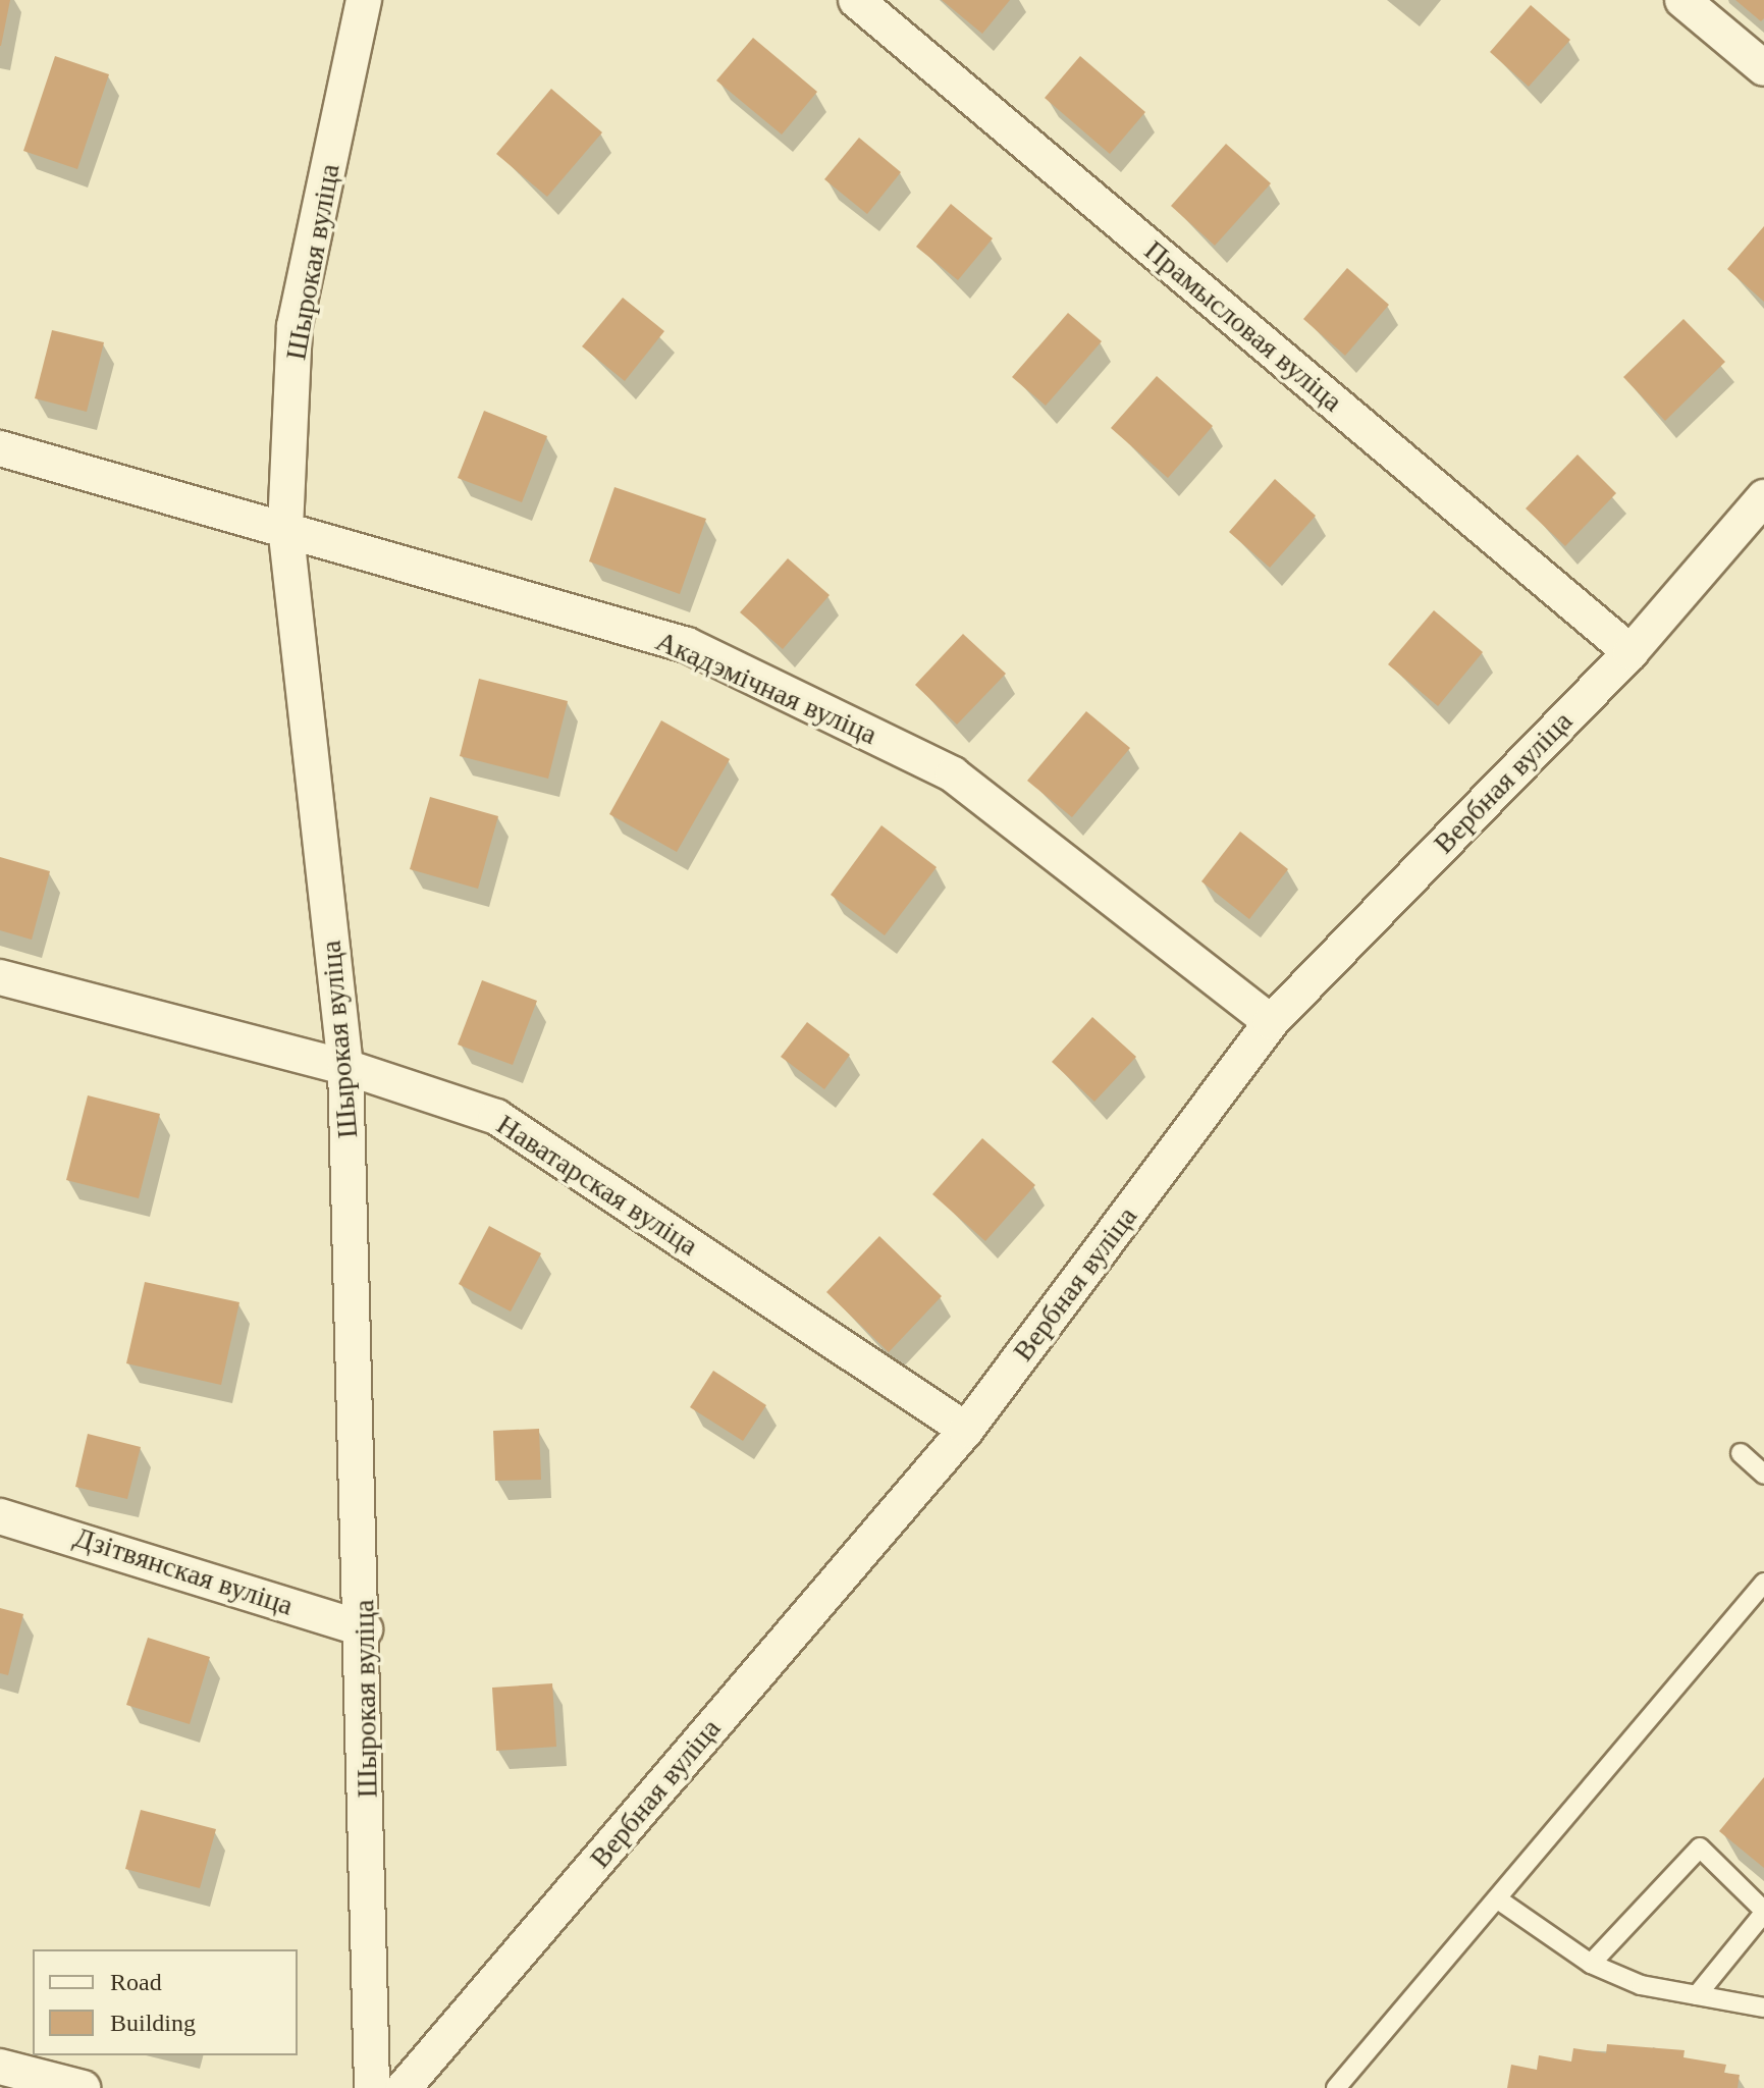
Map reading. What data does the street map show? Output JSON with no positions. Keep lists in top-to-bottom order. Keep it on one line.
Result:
{"streets":{"street":["Шырокая вуліца","Прамысловая вуліца","Акадэмічная вуліца","Вербная вуліца","Наватарская вуліца","Дзітвянская вуліца"]},"crossings":[["Шырокая вуліца","Акадэмічная вуліца"],["Шырокая вуліца","Наватарская вуліца"],["Шырокая вуліца","Дзітвянская вуліца"],["Прамысловая вуліца","Вербная вуліца"],["Акадэмічная вуліца","Вербная вуліца"],["Вербная вуліца","Наватарская вуліца"]],"legend":["Road","Building"]}
